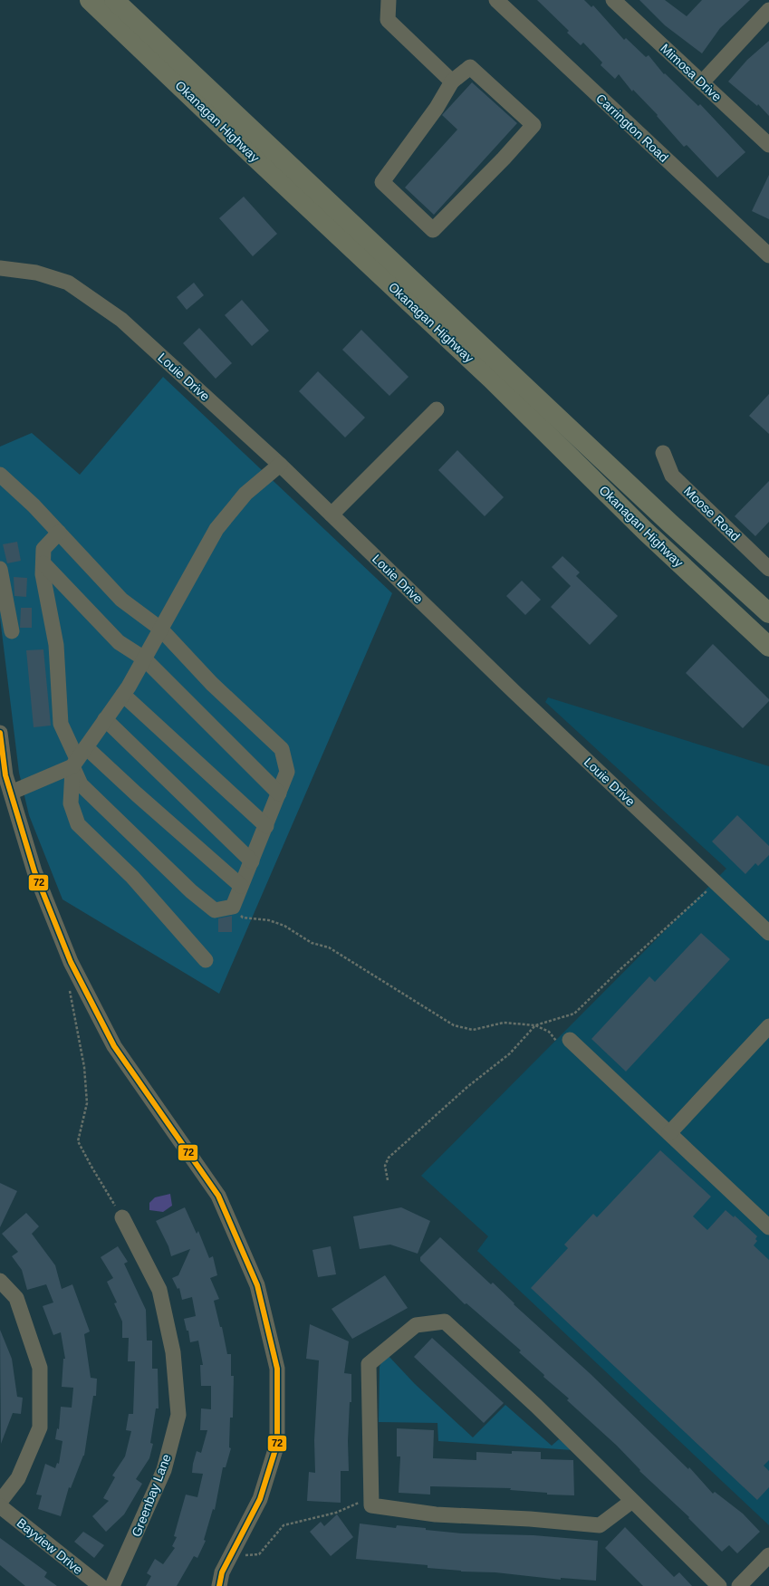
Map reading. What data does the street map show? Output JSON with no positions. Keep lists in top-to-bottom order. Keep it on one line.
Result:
{"streets":{"highway":["Okanagan Highway"],"street":["Mimosa Drive","Carrington Road","Louie Drive","Moose Road","Greenbay Lane","Bayview Drive"]},"lines":["transit line 72"]}
